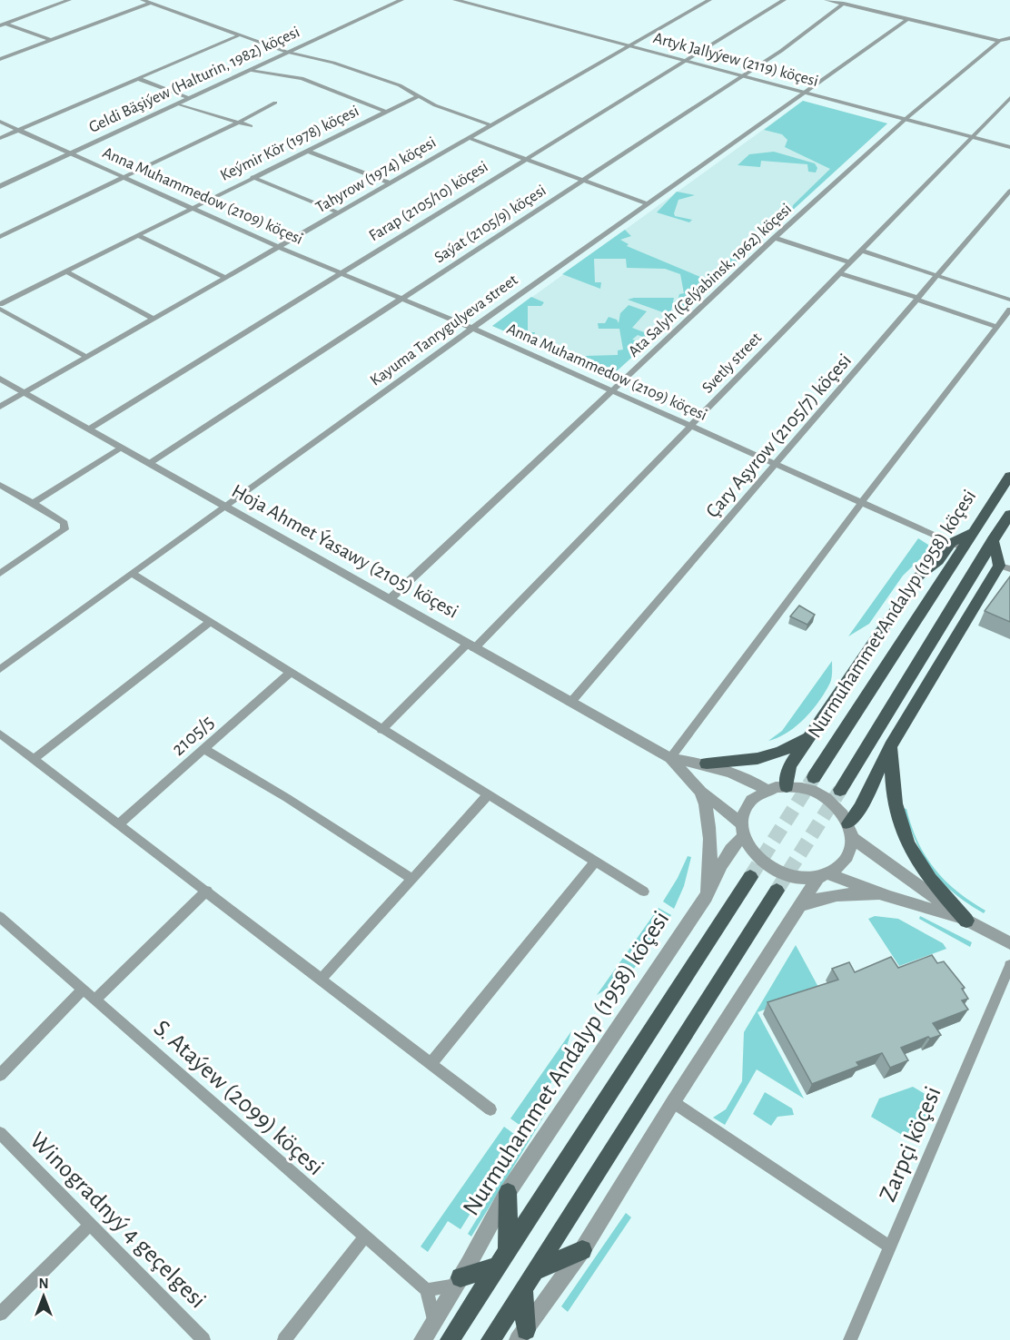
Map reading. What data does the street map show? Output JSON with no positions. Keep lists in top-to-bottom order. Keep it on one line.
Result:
{"streets":{"main road":["Nurmuhammet Andalyp (1958) köçesi"],"street":["Artyk Jallyýew (2119) köçesi","Geldi Bäşiýew (Halturin, 1982) köçesi","Keýmir Kör (1978) köçesi","Tahyrow (1974) köçesi","Anna Muhammedow (2109) köçesi","Farap (2105/10) köçesi","Saýat (2105/9) köçesi","Ata Salyh (Çelýabinsk, 1962) köçesi","Kayuma Tanrygulyeva street","Svetly street","Çary Aşyrow (2105/7) köçesi","Hoja Ahmet Ýasawy (2105) köçesi","2105/5","S. Ataýew (2099) köçesi","Zarpçi köçesi","Winogradnyý 4 geçelgesi"]},"crossings":[["Artyk Jallyýew (2119) köçesi","Tahyrow (1974) köçesi"],["Artyk Jallyýew (2119) köçesi","Farap (2105/10) köçesi"],["Artyk Jallyýew (2119) köçesi","Saýat (2105/9) köçesi"],["Artyk Jallyýew (2119) köçesi","Ata Salyh (Çelýabinsk, 1962) köçesi"],["Artyk Jallyýew (2119) köçesi","Kayuma Tanrygulyeva street"],["Artyk Jallyýew (2119) köçesi","Svetly street"],["Geldi Bäşiýew (Halturin, 1982) köçesi","Anna Muhammedow (2109) köçesi"],["Keýmir Kör (1978) köçesi","Anna Muhammedow (2109) köçesi"],["Tahyrow (1974) köçesi","Anna Muhammedow (2109) köçesi"],["Tahyrow (1974) köçesi","Hoja Ahmet Ýasawy (2105) köçesi"],["Anna Muhammedow (2109) köçesi","Farap (2105/10) köçesi"],["Anna Muhammedow (2109) köçesi","Saýat (2105/9) köçesi"],["Anna Muhammedow (2109) köçesi","Ata Salyh (Çelýabinsk, 1962) köçesi"],["Anna Muhammedow (2109) köçesi","Kayuma Tanrygulyeva street"],["Anna Muhammedow (2109) köçesi","Svetly street"],["Anna Muhammedow (2109) köçesi","Çary Aşyrow (2105/7) köçesi"],["Anna Muhammedow (2109) köçesi","Nurmuhammet Andalyp (1958) köçesi"],["Farap (2105/10) köçesi","Hoja Ahmet Ýasawy (2105) köçesi"],["Saýat (2105/9) köçesi","Hoja Ahmet Ýasawy (2105) köçesi"],["Ata Salyh (Çelýabinsk, 1962) köçesi","Hoja Ahmet Ýasawy (2105) köçesi"],["Kayuma Tanrygulyeva street","Hoja Ahmet Ýasawy (2105) köçesi"],["Svetly street","Hoja Ahmet Ýasawy (2105) köçesi"],["Çary Aşyrow (2105/7) köçesi","Hoja Ahmet Ýasawy (2105) köçesi"],["Hoja Ahmet Ýasawy (2105) köçesi","Nurmuhammet Andalyp (1958) köçesi"]],"north":"top"}
